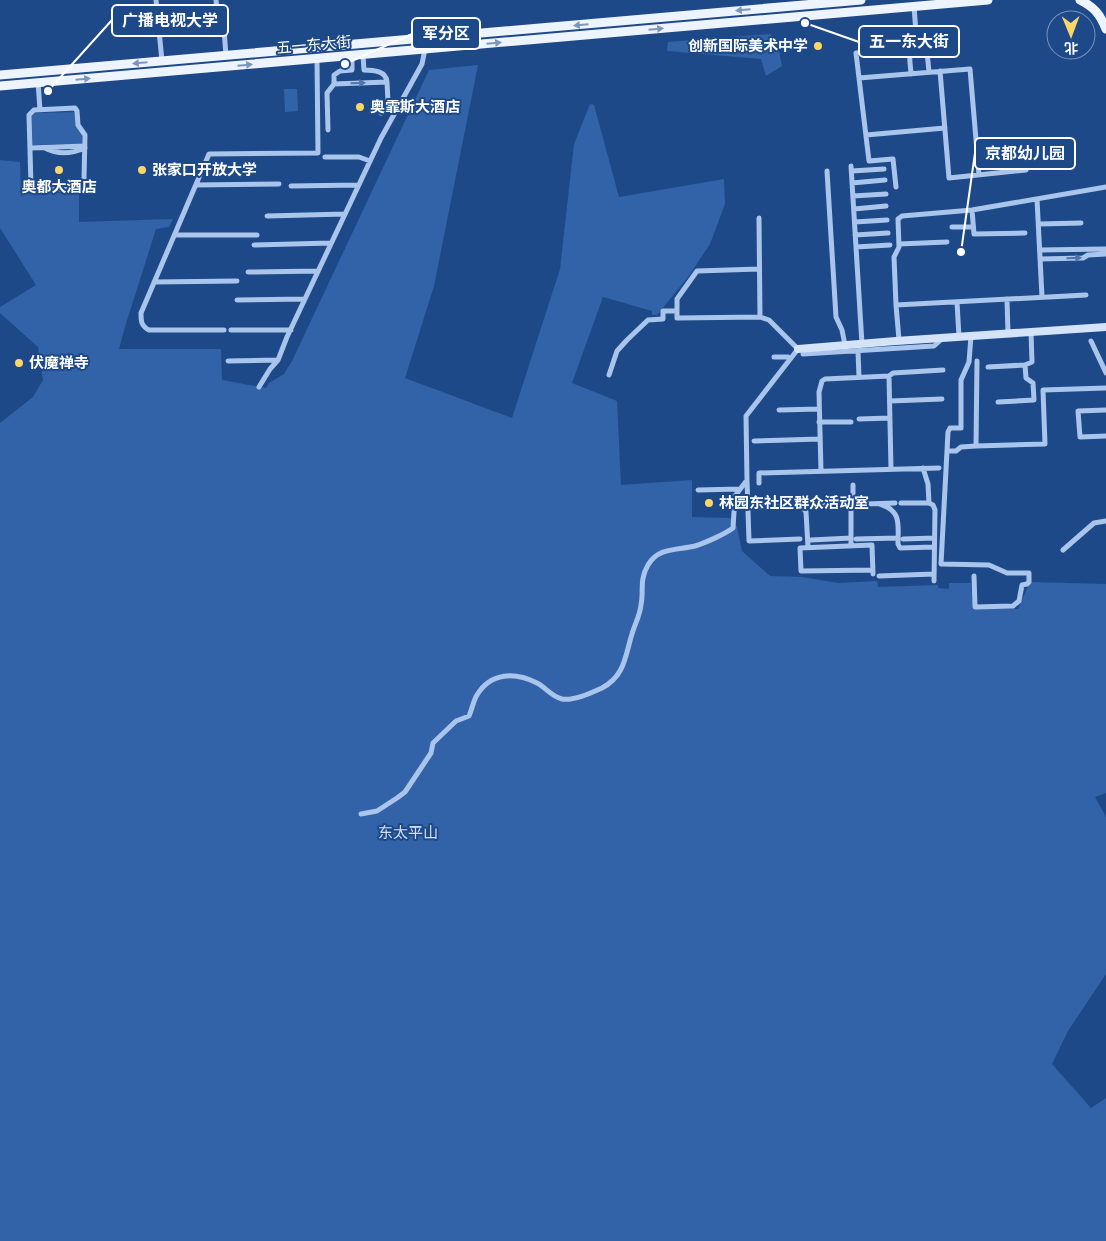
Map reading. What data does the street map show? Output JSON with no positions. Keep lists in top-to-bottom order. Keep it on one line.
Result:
{"streets":{"main road":["五一东大街"]},"parks":["东太平山"],"places":["五一东大街","创新国际美术中学","军分区","广播电视大学","奥霏斯大酒店","奥都大酒店","张家口开放大学","京都幼儿园","伏魔禅寺","林园东社区群众活动室"],"north":"bottom"}
